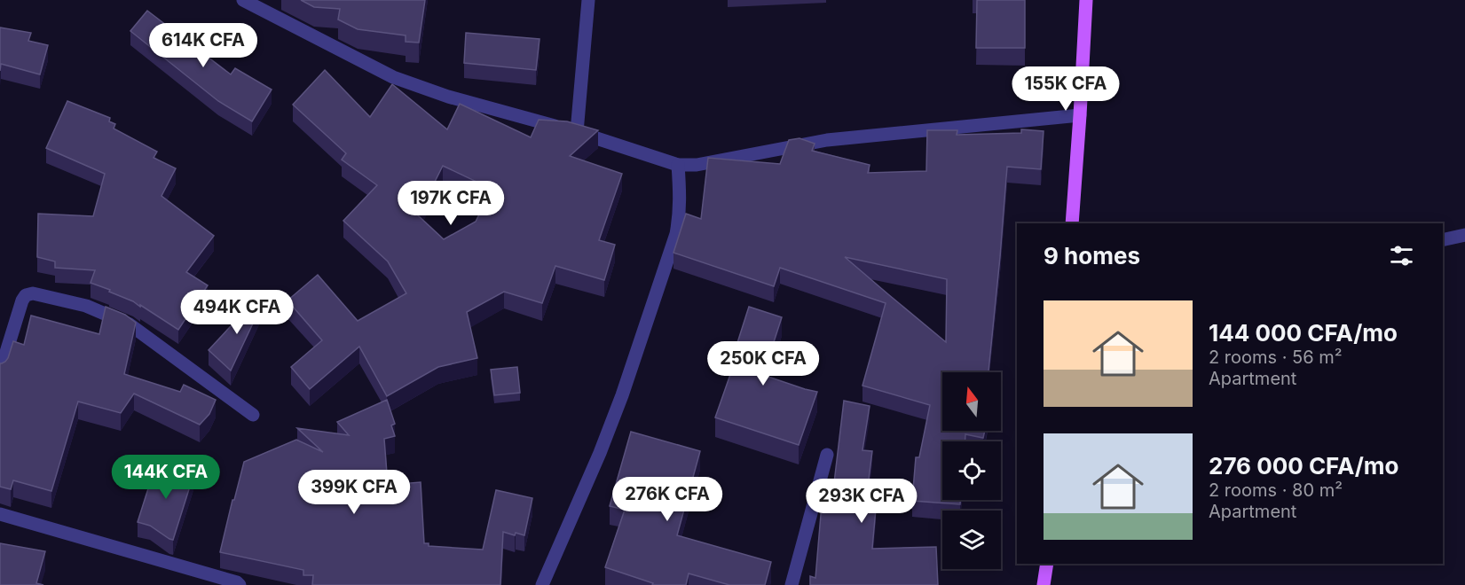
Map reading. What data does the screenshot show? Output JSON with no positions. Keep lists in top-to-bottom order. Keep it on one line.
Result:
{"north":"top","page":{"price":["614K CFA","155K CFA","197K CFA","494K CFA","250K CFA","144K CFA","399K CFA","276K CFA","293K CFA"],"heading":"9 homes","list":[{"name":"144 000 CFA/mo","note":"2 rooms · 56 m² · Apartment"},{"name":"276 000 CFA/mo","note":"2 rooms · 80 m² · Apartment"}]}}
